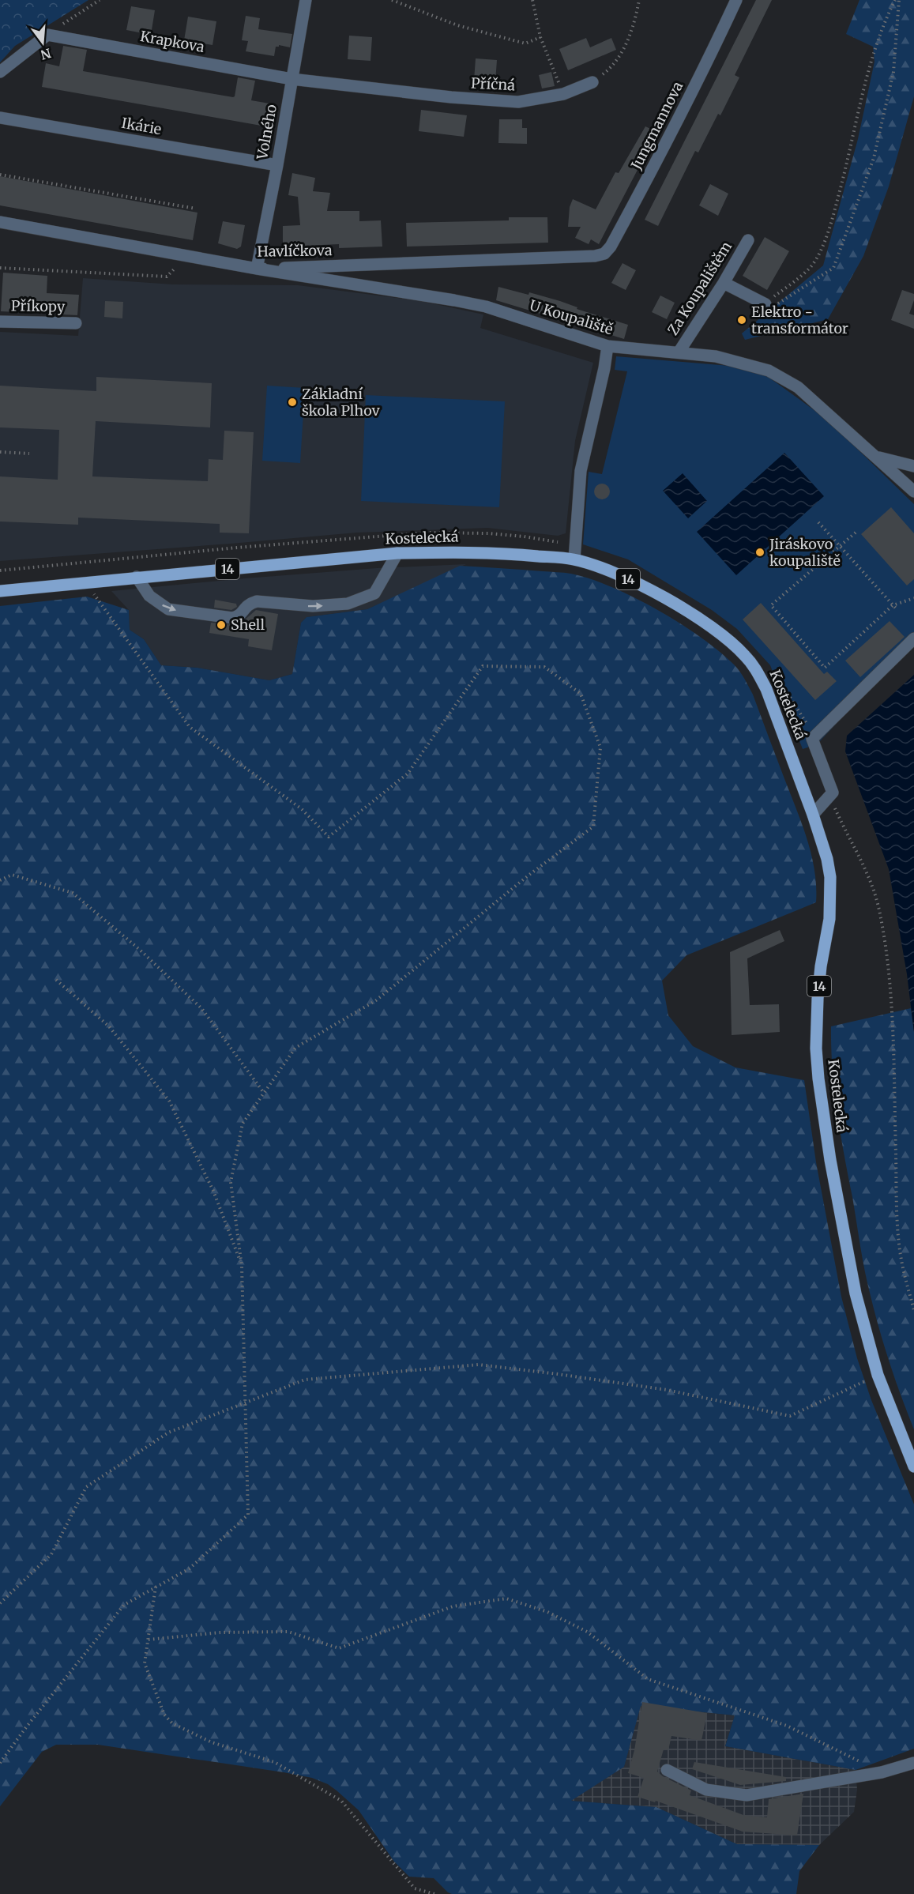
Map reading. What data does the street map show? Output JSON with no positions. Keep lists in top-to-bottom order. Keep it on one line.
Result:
{"streets":{"main road":["Kostelecká","14"],"street":["Krapkova","Příčná","Jungmannova","Ikárie","Volného","Havlíčkova","Za Koupalištěm","Příkopy","U Koupaliště"]},"crossings":[["Krapkova","Příčná"],["Krapkova","Volného"],["Příčná","Volného"],["Jungmannova","Havlíčkova"],["Ikárie","Volného"],["Volného","Havlíčkova"],["Volného","U Koupaliště"],["Havlíčkova","U Koupaliště"],["Za Koupalištěm","U Koupaliště"]],"places":["Elektro - transformátor","Základní škola Plhov","Jiráskovo koupaliště","Shell"],"north":"bottom"}
